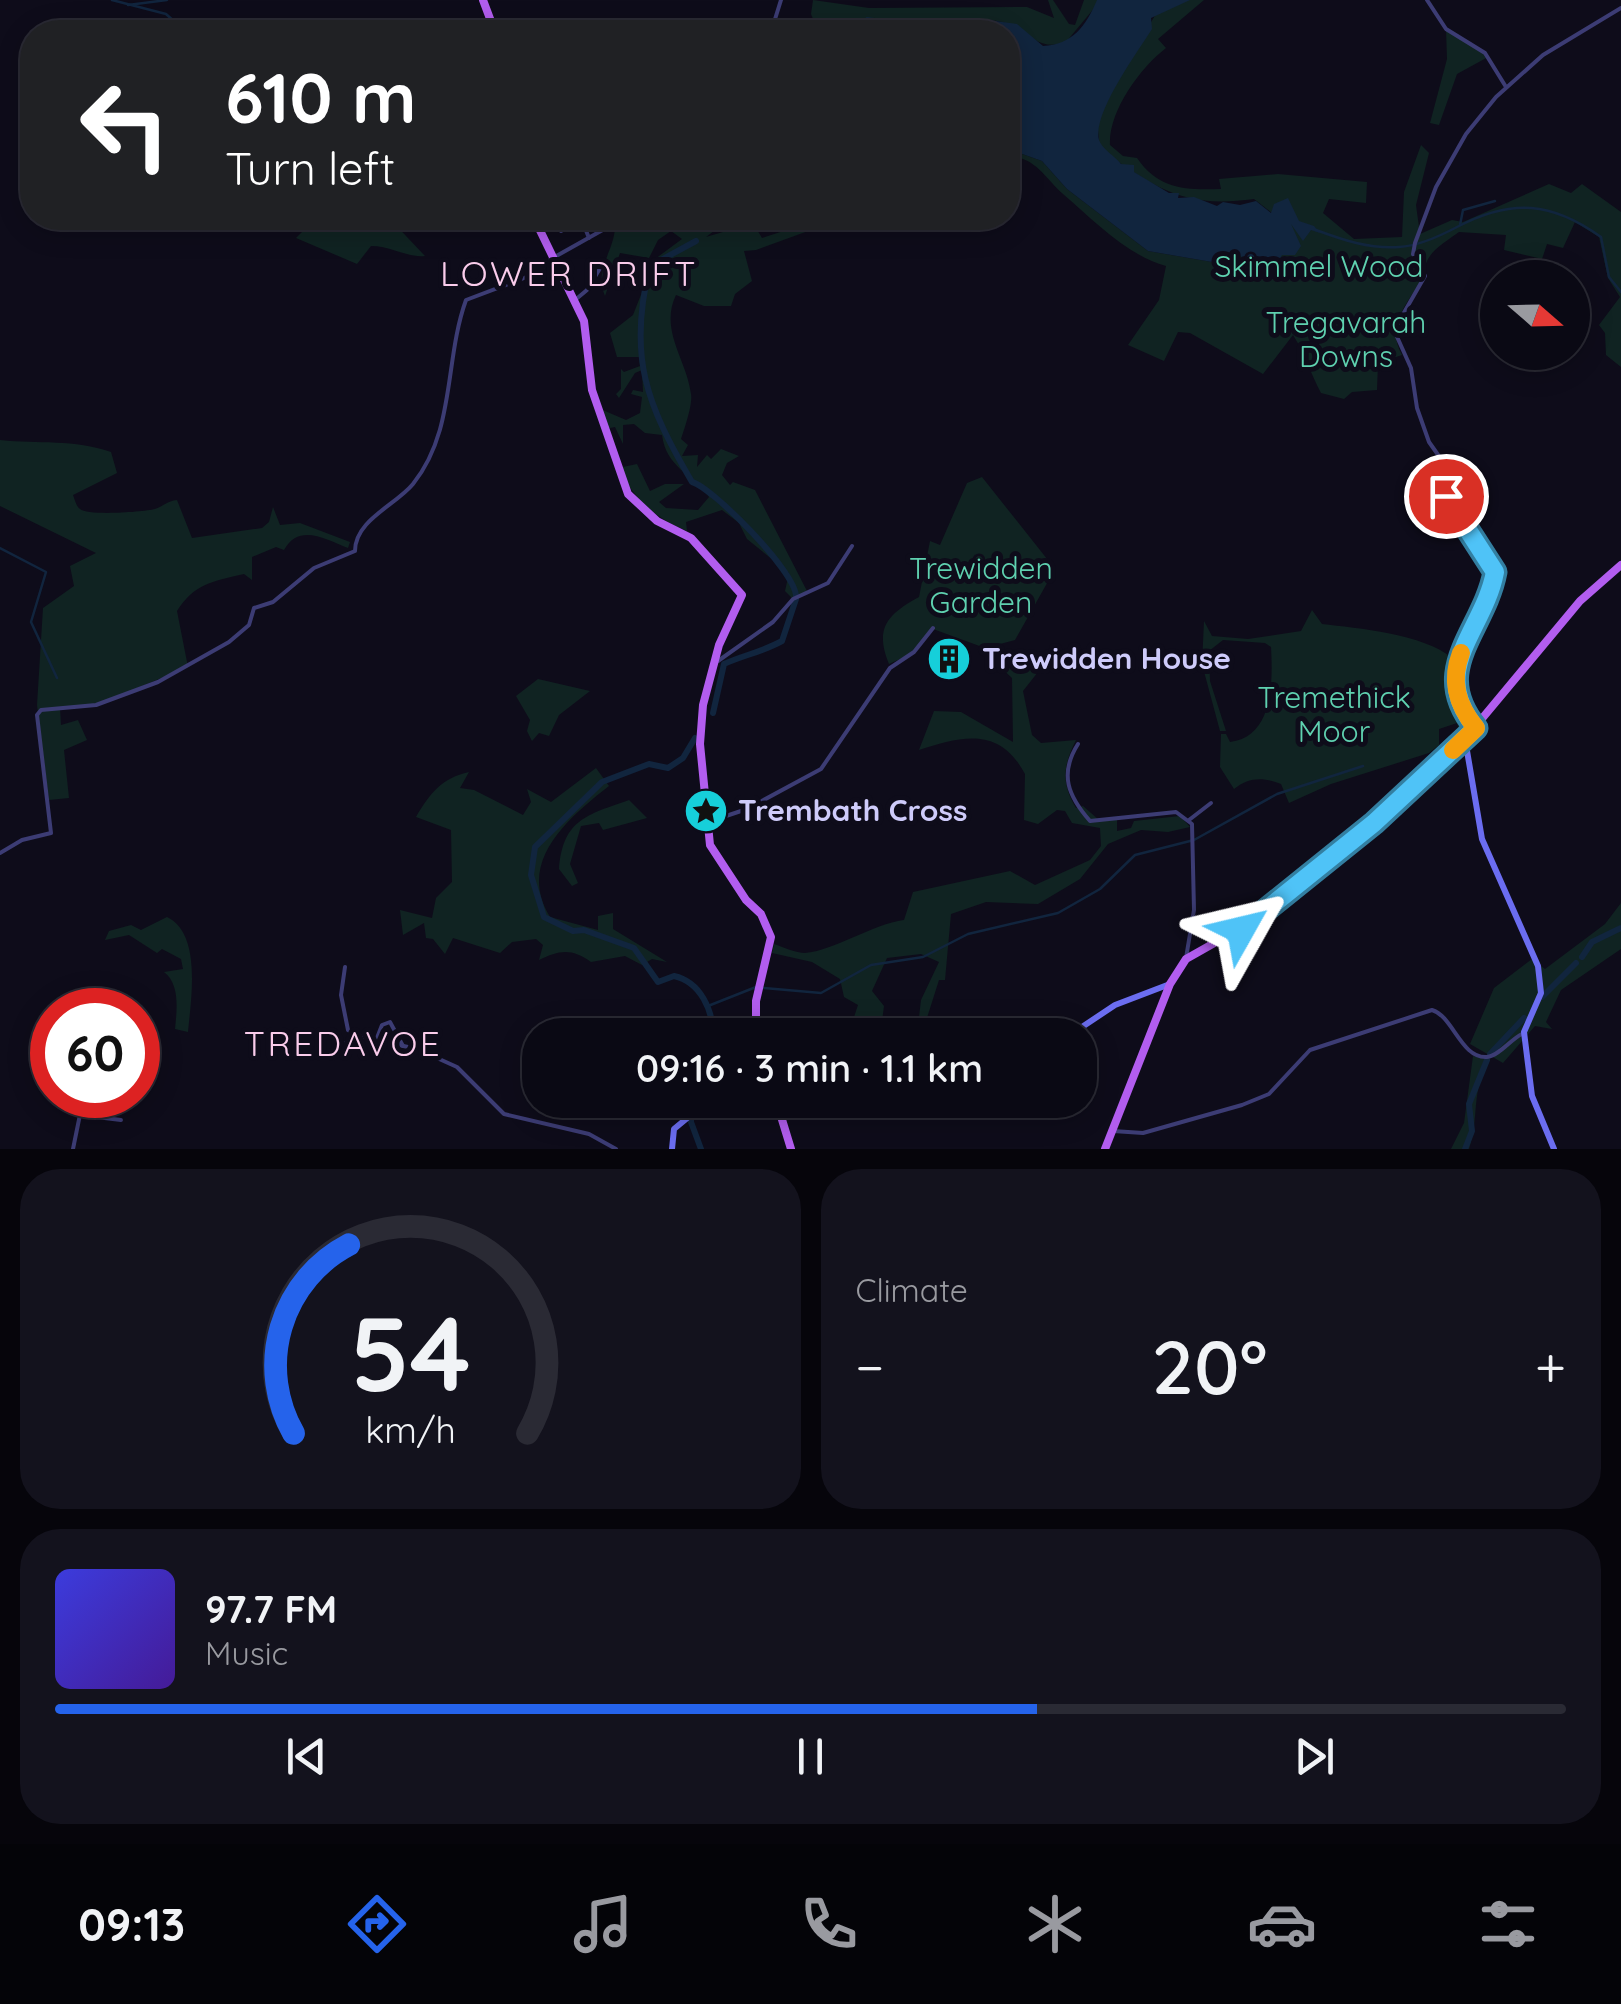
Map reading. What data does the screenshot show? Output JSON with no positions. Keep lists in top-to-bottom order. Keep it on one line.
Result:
{"districts":["LOWER DRIFT","TREDAVOE"],"parks":["Skimmel Wood","Tregavarah Downs","Trewidden Garden","Tremethick Moor"],"places":{"building":["Trewidden House"],"place":["Trembath Cross"]},"north":"right","page":{"turn":["610 m","Turn left"],"limit":"60","trip":"09:16 · 3 min · 1.1 km","tile":"Climate","heat":["−","20°","+"],"song":["97.7 FM","Music"],"tabs":"09:13","gauge":["54","km/h"]}}
